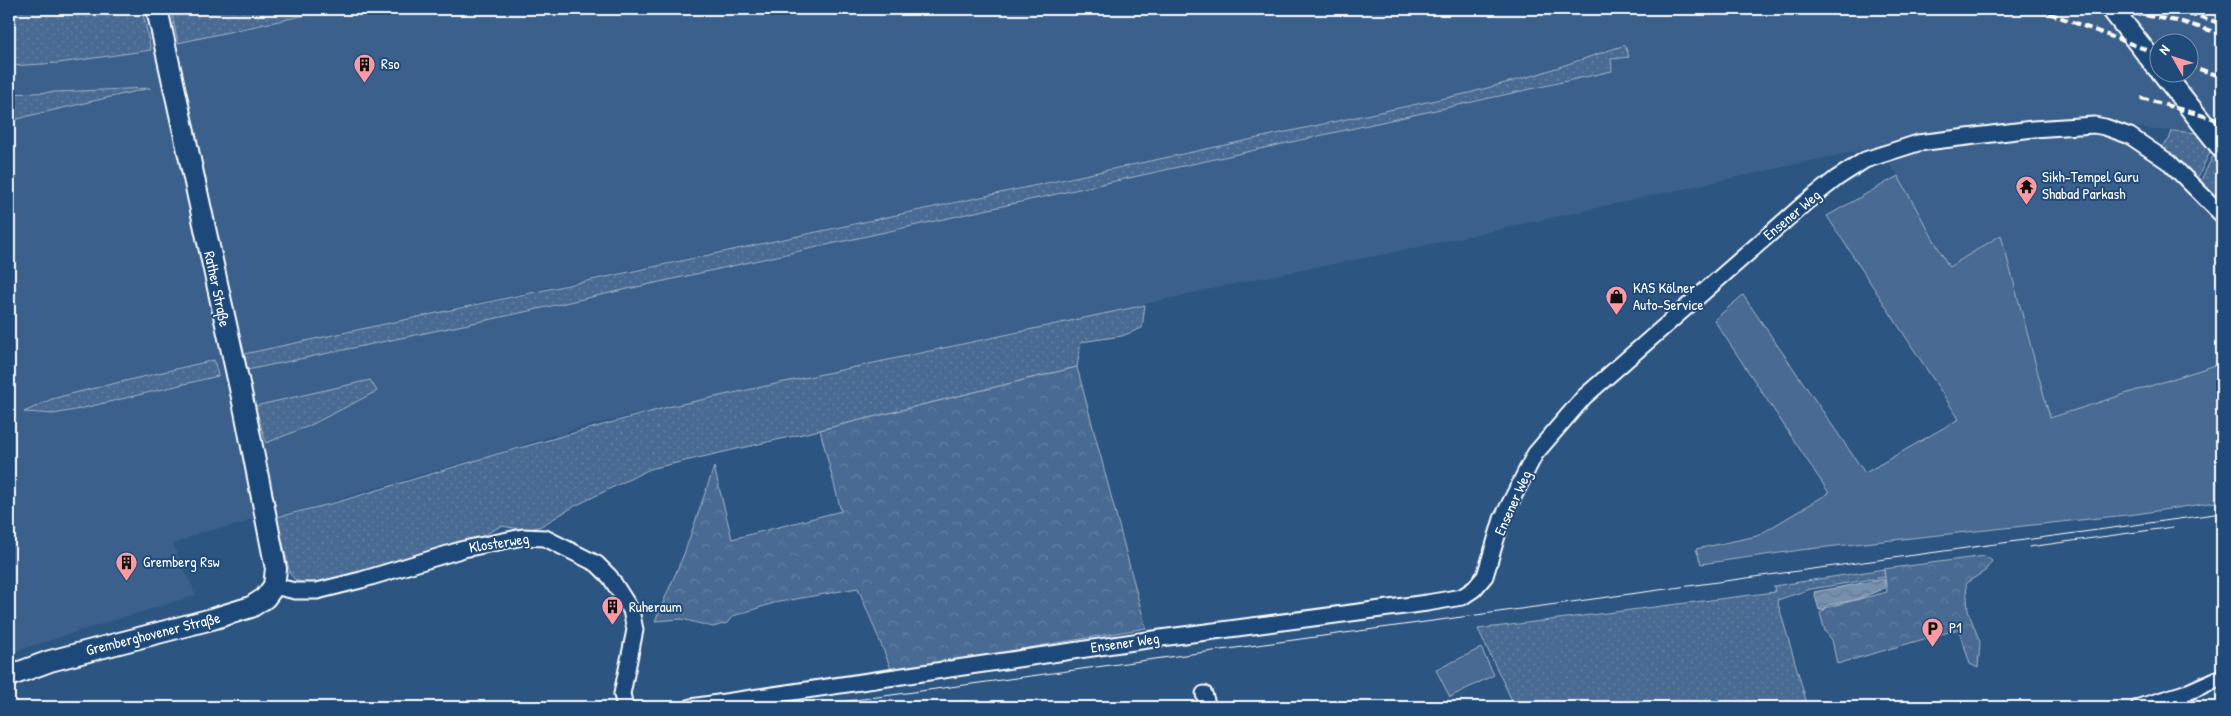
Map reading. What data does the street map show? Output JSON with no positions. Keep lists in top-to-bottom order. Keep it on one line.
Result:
{"streets":{"street":["Ensener Weg","Rather Straße","Klosterweg","Gremberghovener Straße"]},"crossings":[["Rather Straße","Klosterweg"],["Rather Straße","Gremberghovener Straße"],["Klosterweg","Gremberghovener Straße"]],"places":{"building":["Rso","Gremberg Rsw","Ruheraum"],"temple":["Sikh-Tempel Guru Shabad Parkash"],"shop":["KAS Kölner Auto-Service"],"parking":["P1"]},"north":"top left"}
